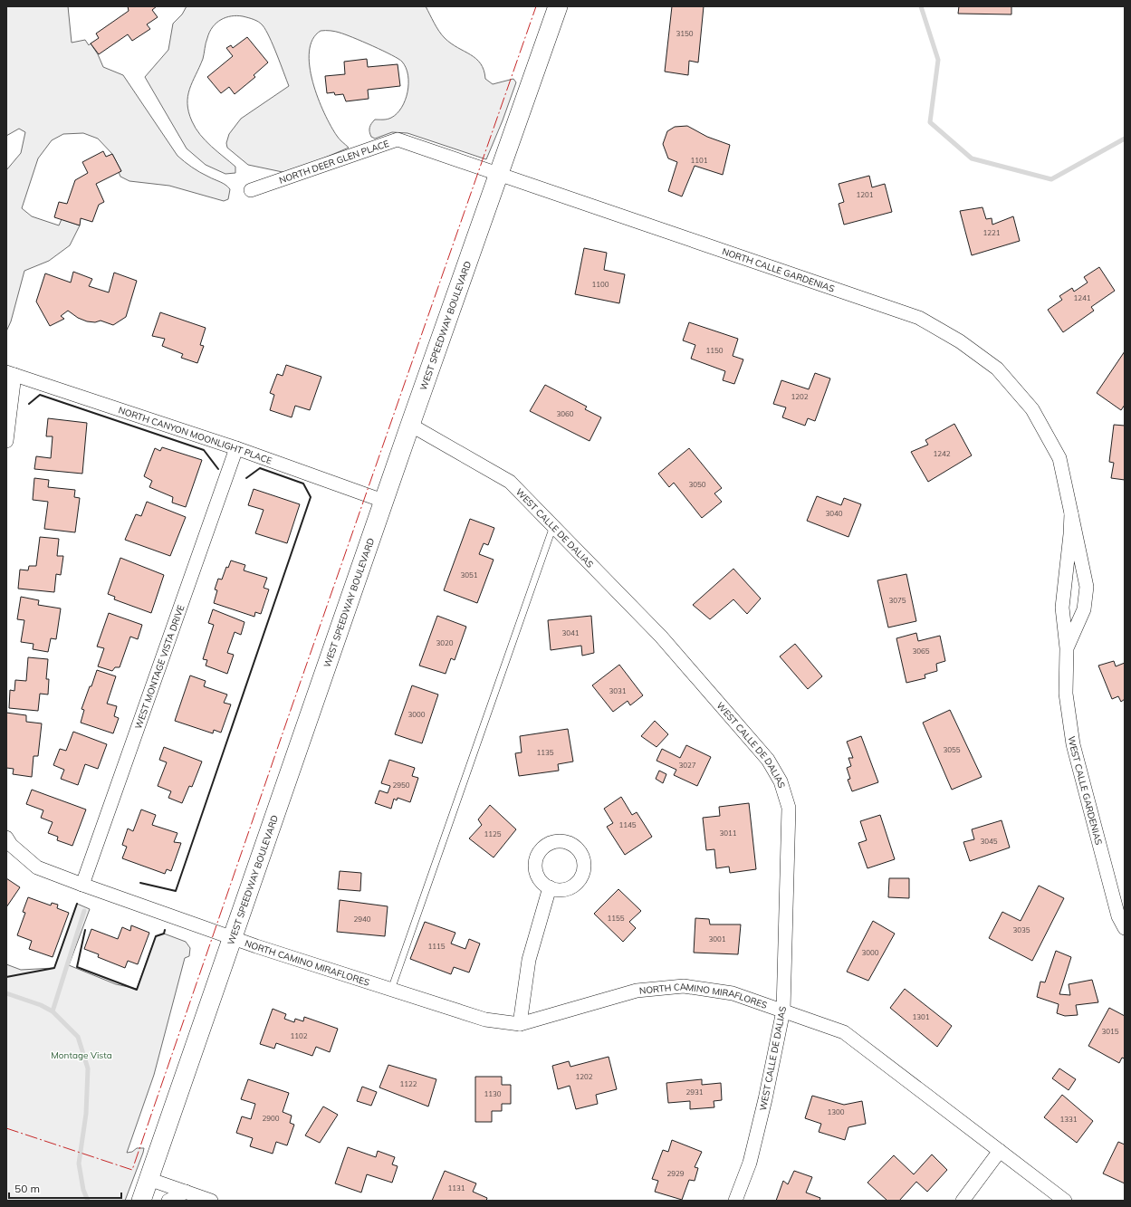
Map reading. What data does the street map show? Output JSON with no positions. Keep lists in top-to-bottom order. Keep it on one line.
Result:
{"streets":{"main road":["WEST SPEEDWAY BOULEVARD"],"street":["NORTH DEER GLEN PLACE","NORTH CALLE GARDENIAS","NORTH CANYON MOONLIGHT PLACE","WEST CALLE DE DALIAS","WEST MONTAGE VISTA DRIVE","WEST CALLE GARDENIAS","NORTH CAMINO MIRAFLORES"]},"crossings":[["NORTH DEER GLEN PLACE","NORTH CALLE GARDENIAS"],["NORTH DEER GLEN PLACE","WEST SPEEDWAY BOULEVARD"],["NORTH CALLE GARDENIAS","WEST SPEEDWAY BOULEVARD"],["NORTH CALLE GARDENIAS","WEST CALLE GARDENIAS"],["WEST SPEEDWAY BOULEVARD","NORTH CANYON MOONLIGHT PLACE"],["WEST SPEEDWAY BOULEVARD","WEST CALLE DE DALIAS"],["WEST SPEEDWAY BOULEVARD","NORTH CAMINO MIRAFLORES"],["NORTH CANYON MOONLIGHT PLACE","WEST MONTAGE VISTA DRIVE"],["WEST CALLE DE DALIAS","NORTH CAMINO MIRAFLORES"],["WEST MONTAGE VISTA DRIVE","NORTH CAMINO MIRAFLORES"]],"parks":["Montage Vista"],"house_numbers":["3150","1101","1201","1221","1100","1241","1150","1202","3060","1242","3050","3040","3051","3075","3041","3020","3065","3031","3000","3055","1135","3027","2950","1145","3011","1125","3045","1155","2940","3035","3001","1115","3000","1301","3015","1102","1202","1122","2931","1130","1300","2900","1331","2929","1131"],"scale_bar":"50 m"}
